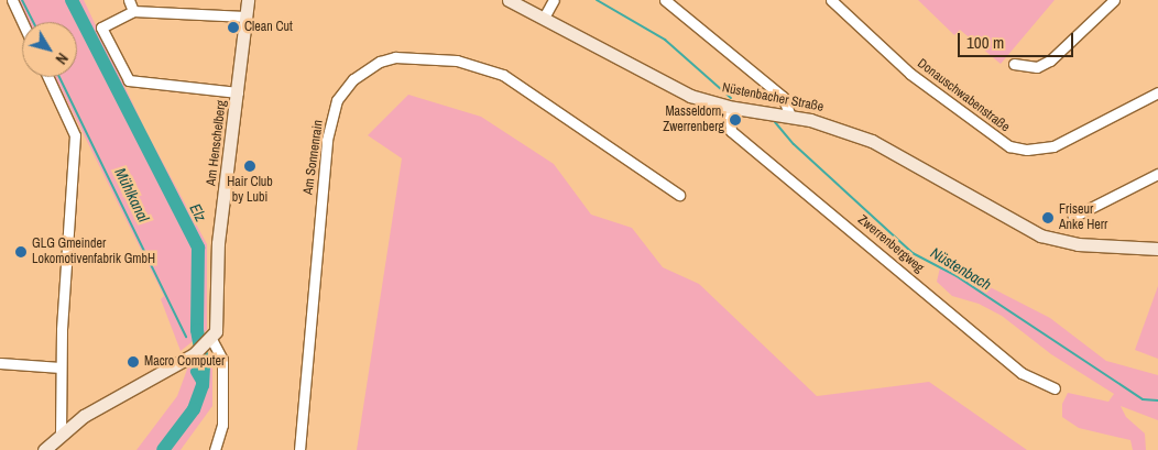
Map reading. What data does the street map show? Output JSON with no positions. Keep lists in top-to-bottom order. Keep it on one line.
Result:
{"streets":{"main road":["Nüstenbacher Straße","Am Henschelberg"],"street":["Donauschwabenstraße","Am Sonnenrain","Zwerrenbergweg"]},"crossings":[["Nüstenbacher Straße","Zwerrenbergweg"]],"water":["Mühlkanal","Elz","Nüstenbach"],"places":["Clean Cut","Masseldorn, Zwerrenberg","Hair Club by Lubi","Friseur Anke Herr","GLG Gmeinder Lokomotivenfabrik GmbH","Macro Computer"],"scale_bar":"100 m","north":"bottom right"}
